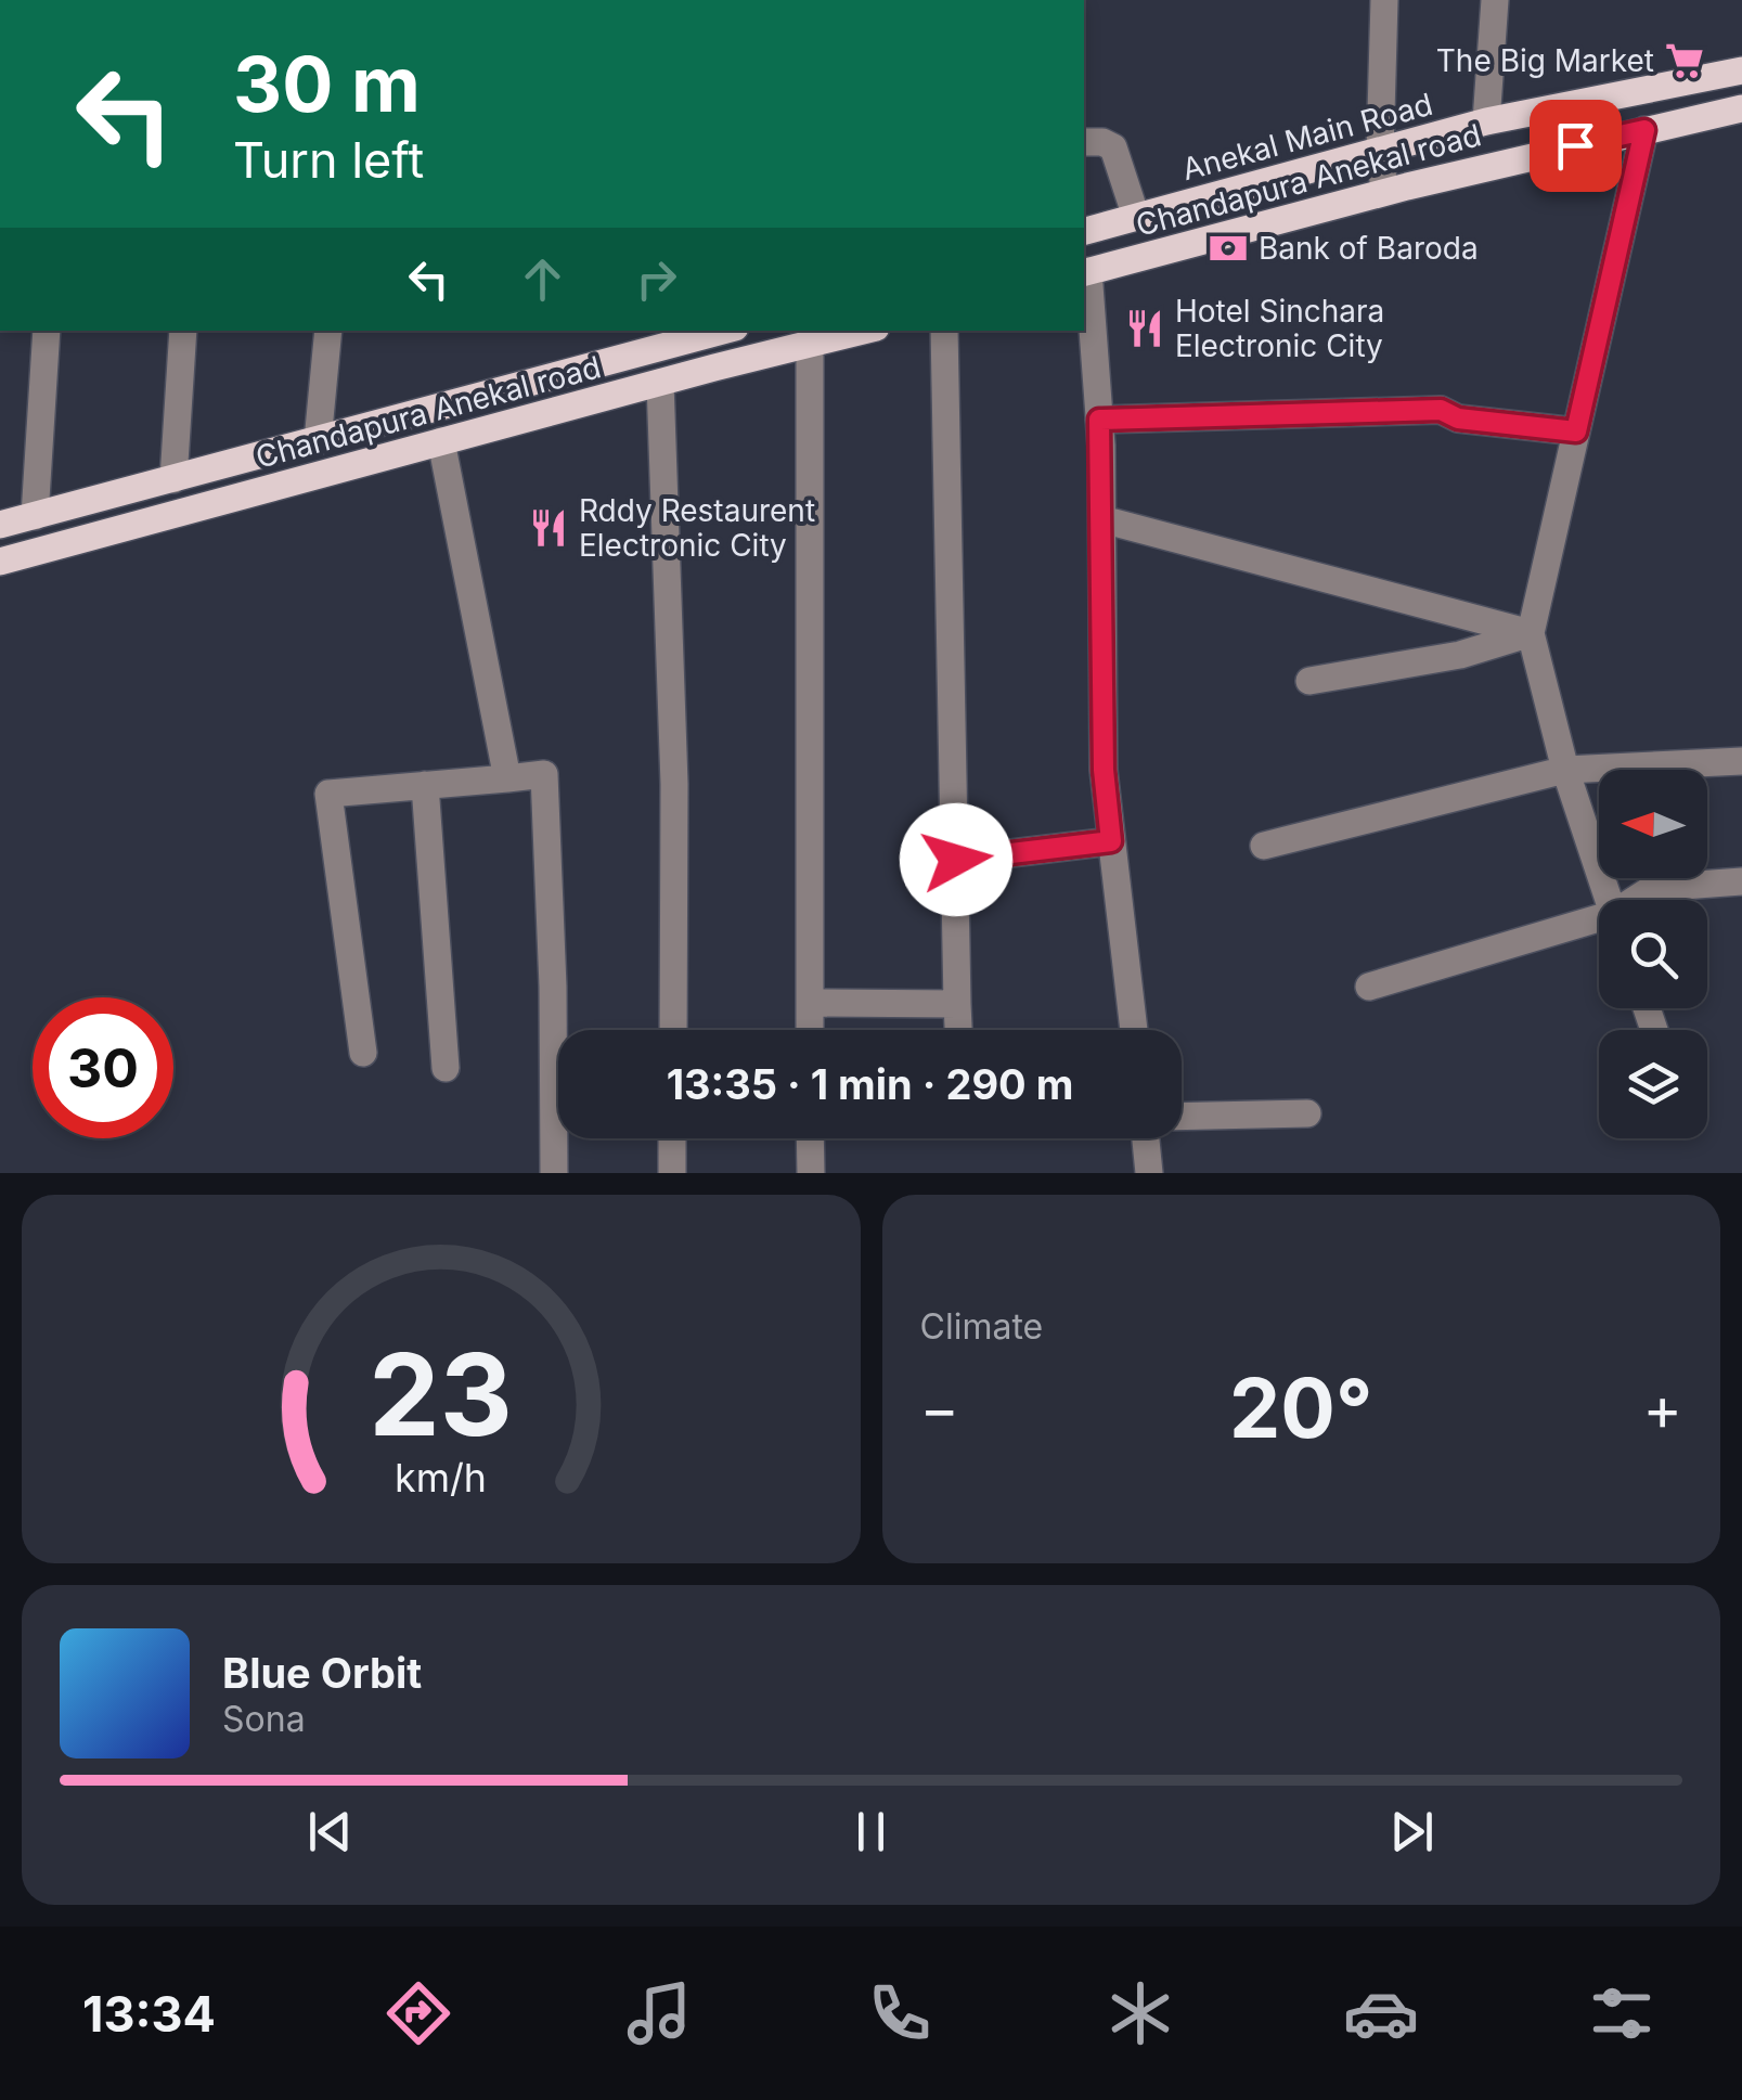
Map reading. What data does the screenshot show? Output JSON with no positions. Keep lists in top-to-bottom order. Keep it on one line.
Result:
{"streets":{"main road":["Anekal Main Road","Chandapura Anekal road"]},"places":{"supermarket":["The Big Market"],"bank":["Bank of Baroda"],"restaurant":["Hotel Sinchara Electronic City","Rddy Restaurent Electronic City"]},"north":"left","page":{"turn":["30 m","Turn left"],"limit":"30","trip":"13:35 · 1 min · 290 m","tile":"Climate","heat":["−","20°","+"],"song":["Blue Orbit","Sona"],"tabs":"13:34","gauge":["23","km/h"]}}
